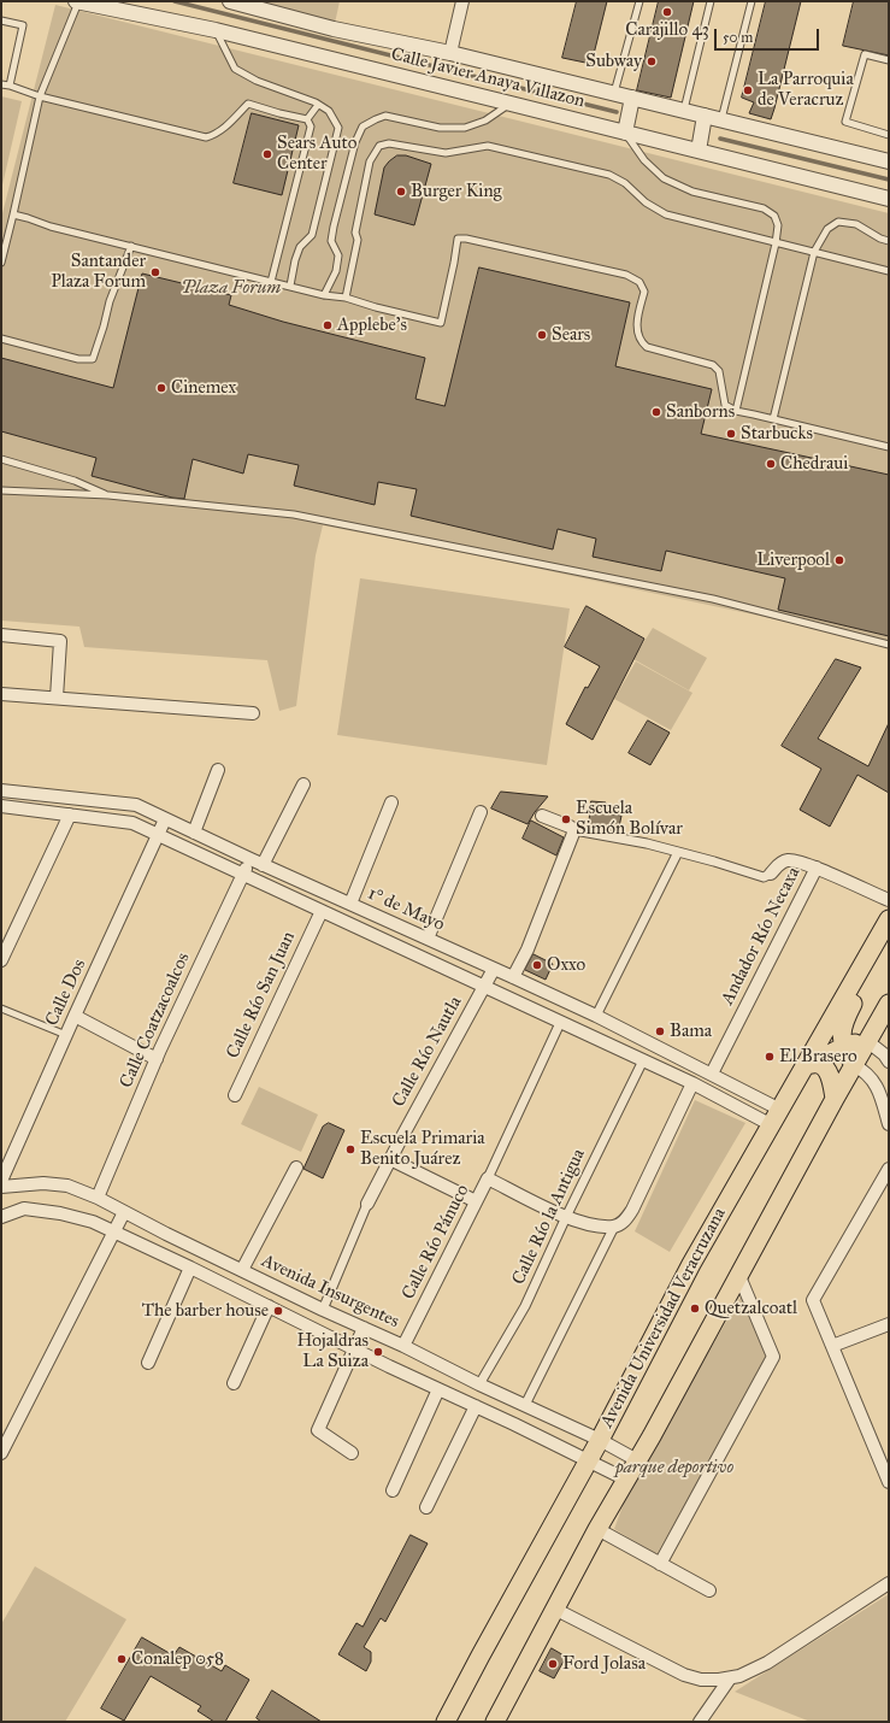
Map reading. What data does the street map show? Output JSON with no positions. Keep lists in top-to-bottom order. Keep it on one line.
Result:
{"streets":{"main road":["Avenida Universidad Veracruzana"],"street":["Calle Javier Anaya Villazon","1° de Mayo","Andador Río Necaxa","Calle Dos","Calle Río San Juan","Calle Coatzacoalcos","Calle Río Nautla","Calle Río la Antigua","Calle Río Pánuco","Avenida Insurgentes"]},"crossings":[["1° de Mayo","Andador Río Necaxa"],["1° de Mayo","Calle Dos"],["1° de Mayo","Calle Río San Juan"],["1° de Mayo","Calle Coatzacoalcos"],["1° de Mayo","Calle Río Nautla"],["1° de Mayo","Calle Río la Antigua"],["1° de Mayo","Calle Río Pánuco"],["1° de Mayo","Avenida Universidad Veracruzana"],["Calle Coatzacoalcos","Avenida Insurgentes"],["Calle Río Nautla","Avenida Insurgentes"],["Calle Río la Antigua","Avenida Insurgentes"],["Calle Río Pánuco","Avenida Insurgentes"],["Avenida Insurgentes","Avenida Universidad Veracruzana"]],"parks":["Plaza Forum","parque deportivo"],"places":["Carajillo 43","Subway","La Parroquia de Veracruz","Sears Auto Center","Burger King","Santander Plaza Forum","Applebe's","Sears","Cinemex","Sanborns","Starbucks","Chedraui","Liverpool","Escuela Simón Bolívar","Oxxo","Bama","El Brasero","Escuela Primaria Benito Juárez","Quetzalcoatl","The barber house","Hojaldras La Suiza","Conalep 058","Ford Jolasa"],"scale_bar":"50 m"}
